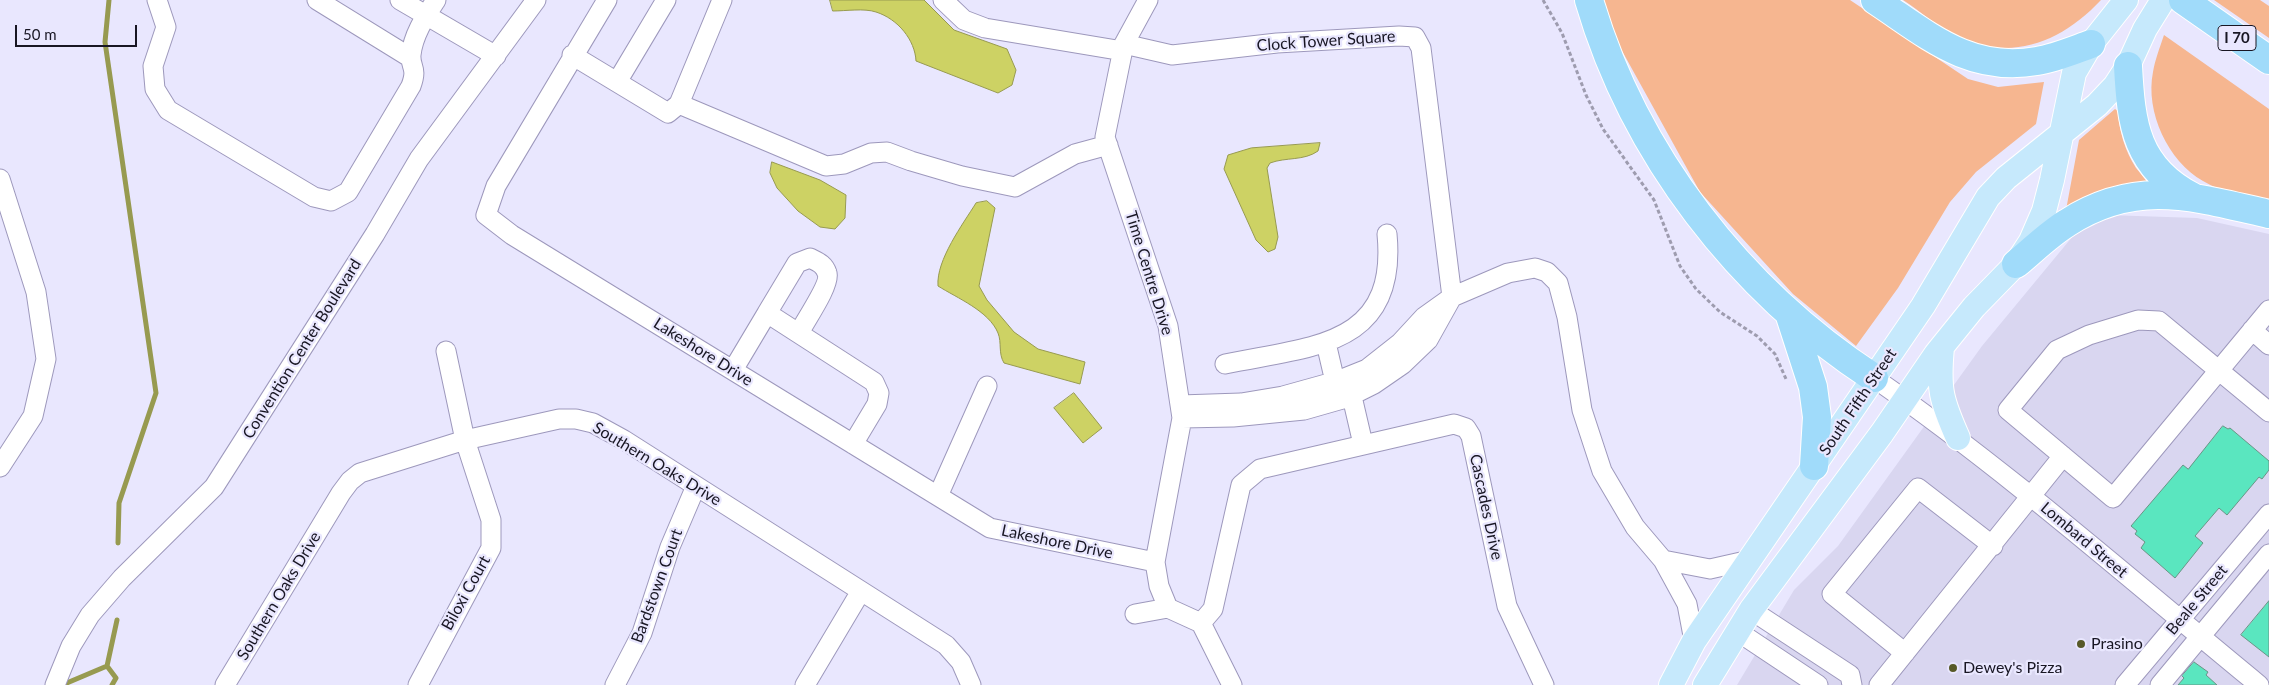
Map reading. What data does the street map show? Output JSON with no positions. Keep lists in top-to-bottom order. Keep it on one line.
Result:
{"streets":{"highway":["I 70"],"main road":["South Fifth Street"],"street":["Clock Tower Square","Time Centre Drive","Convention Center Boulevard","Lakeshore Drive","Southern Oaks Drive","Cascades Drive","Lombard Street","Bardstown Court","Biloxi Court","Beale Street"]},"crossings":[["Clock Tower Square","Time Centre Drive"],["Time Centre Drive","Lakeshore Drive"],["South Fifth Street","Lombard Street"],["Southern Oaks Drive","Bardstown Court"],["Southern Oaks Drive","Biloxi Court"],["Lombard Street","Beale Street"]],"places":["Prasino","Dewey's Pizza"],"scale_bar":"50 m"}
